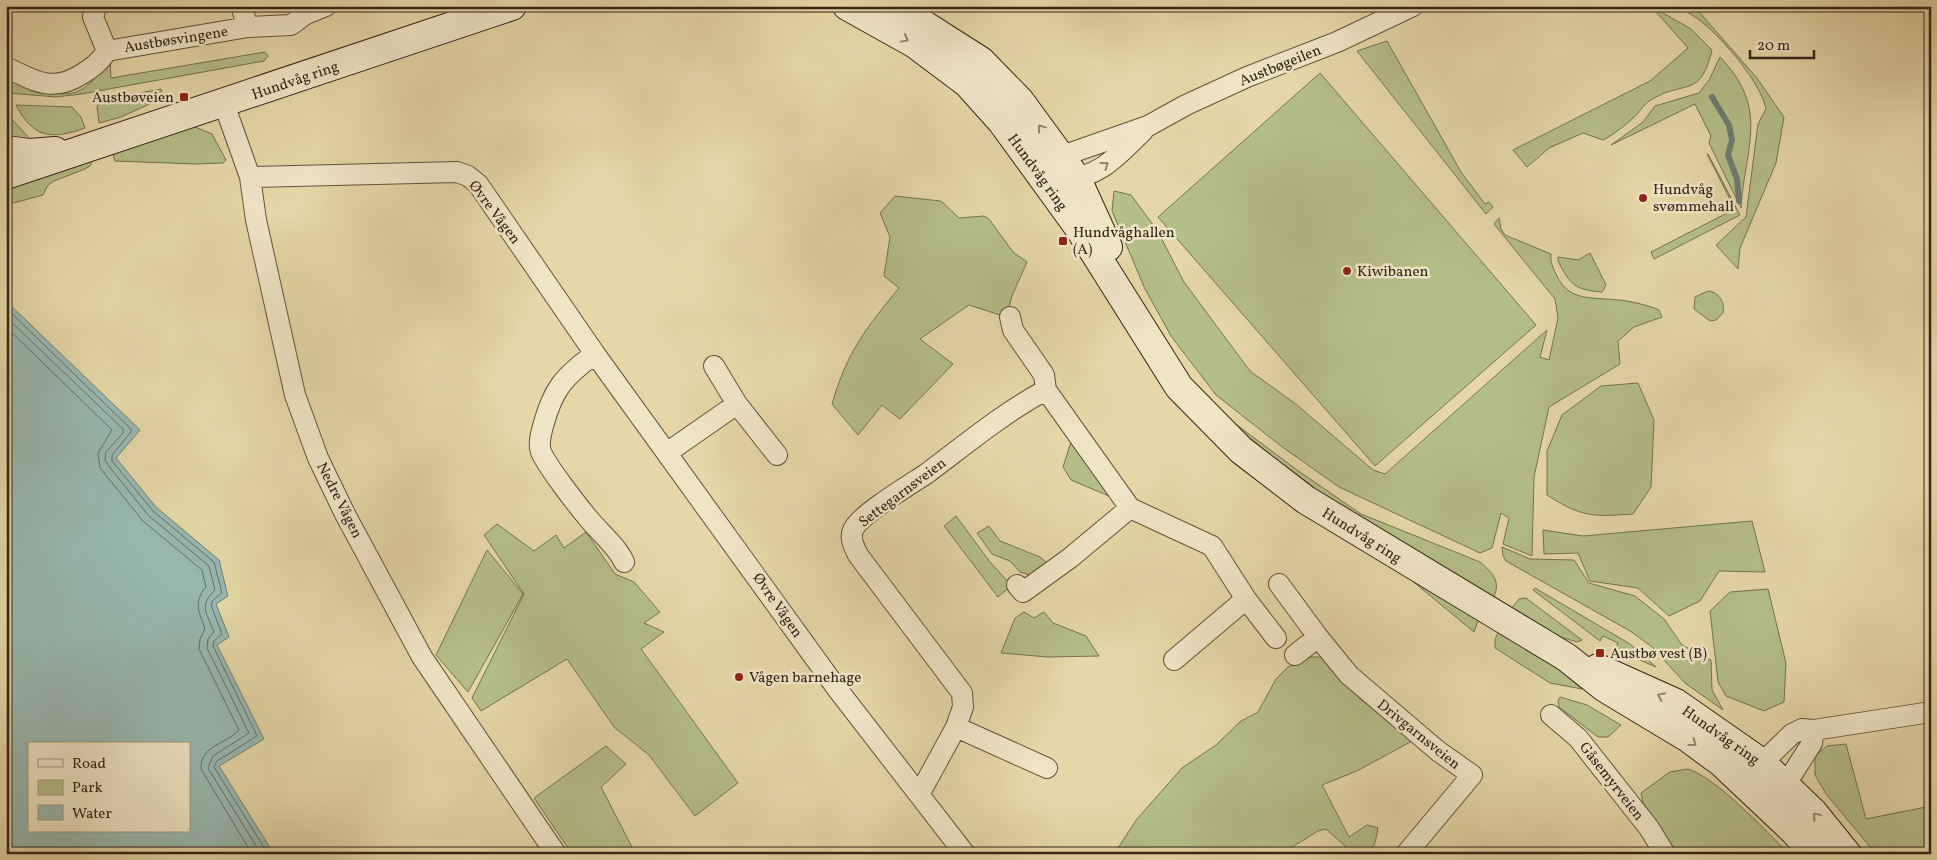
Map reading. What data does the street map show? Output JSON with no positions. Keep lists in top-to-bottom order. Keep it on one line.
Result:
{"streets":{"main road":["Hundvåg ring"],"street":["Austbøsvingene","Austbøgeilen","Øvre Vågen","Settegarnsveien","Nedre Vågen","Drivgarnsveien","Gåsemyrveien"]},"crossings":[["Austbøgeilen","Hundvåg ring"],["Hundvåg ring","Nedre Vågen"],["Øvre Vågen","Settegarnsveien"],["Øvre Vågen","Nedre Vågen"]],"places":{"transit":["Austbøveien","Hundvåghallen (A)","Austbø vest (B)"],"other":["Hundvåg svømmehall","Kiwibanen","Vågen barnehage"]},"legend":["Road","Park","Water"],"scale_bar":"20 m"}
